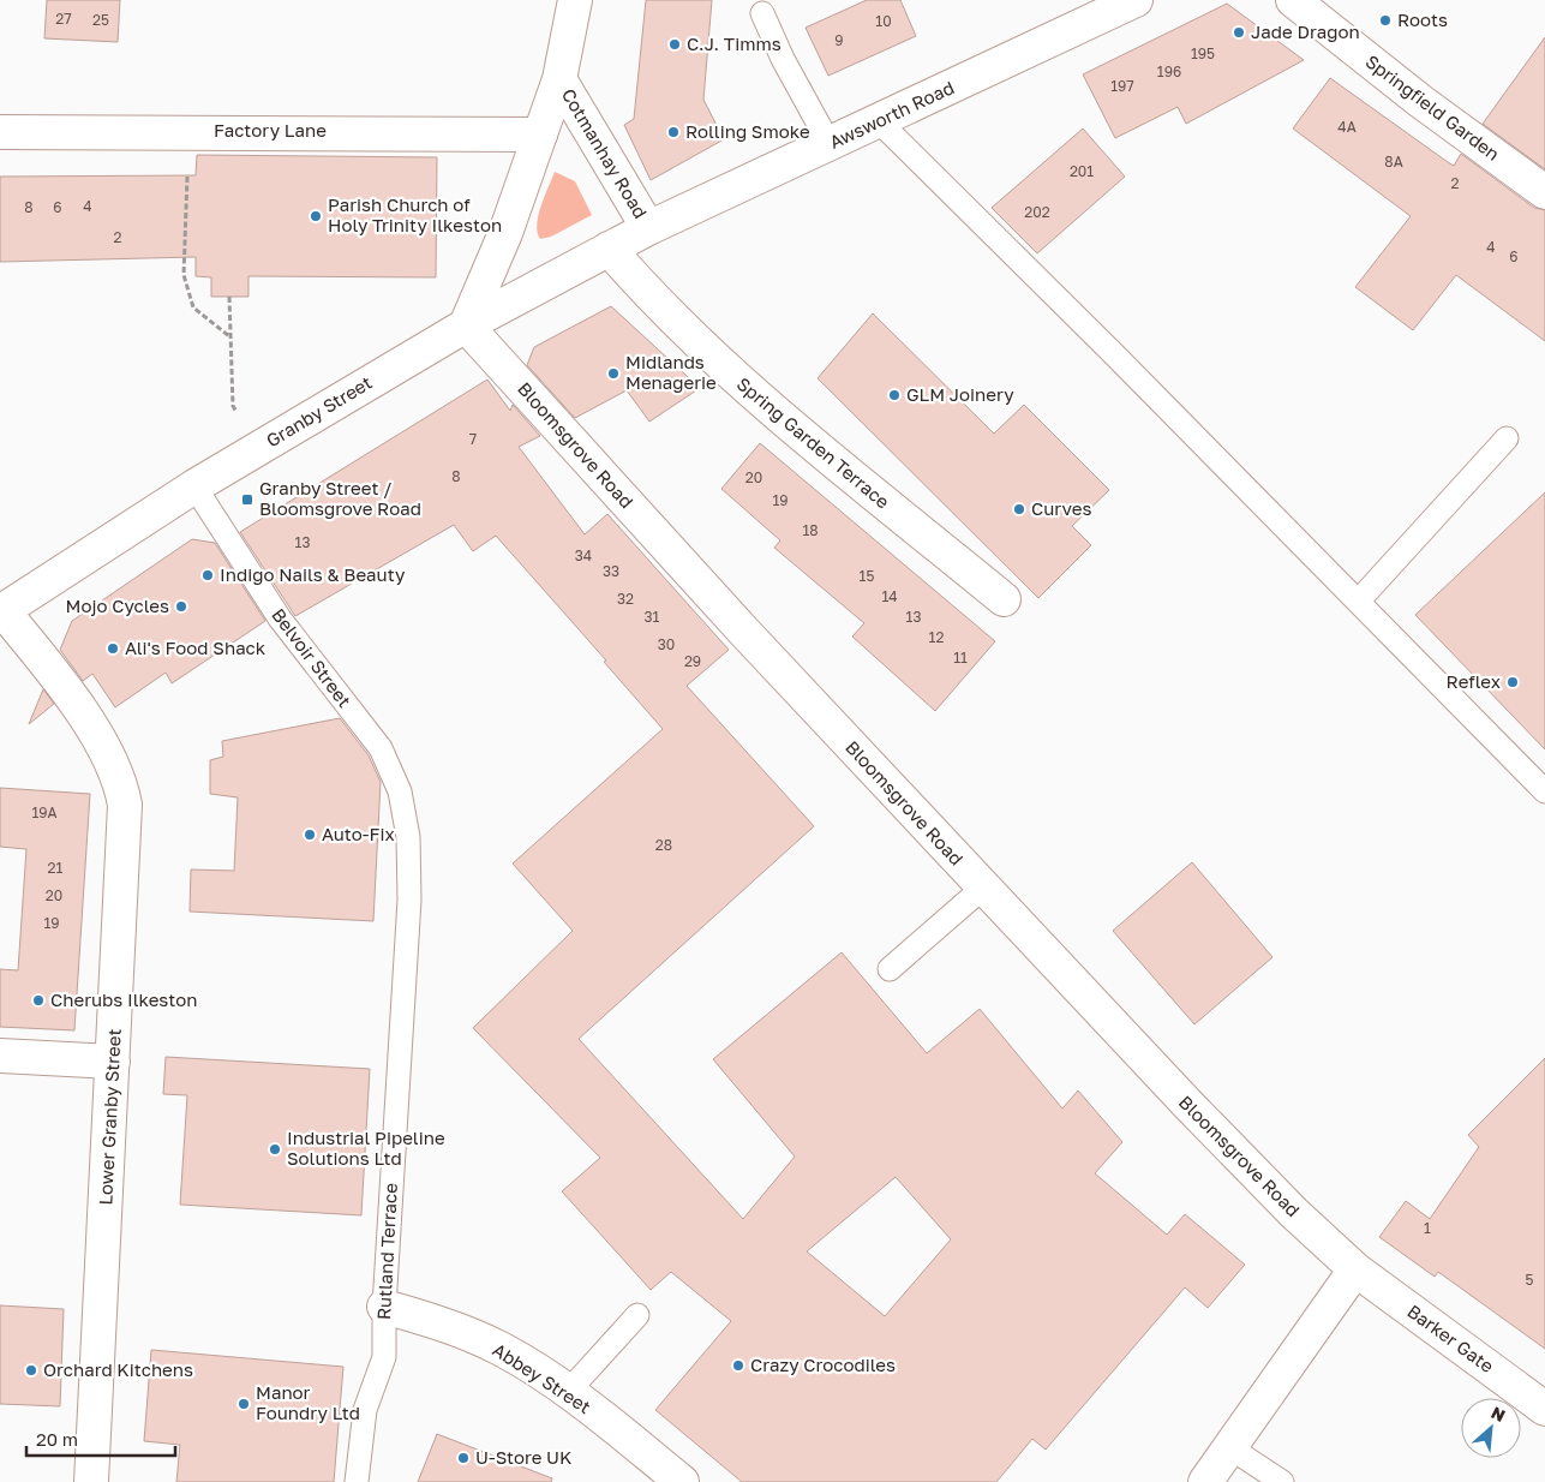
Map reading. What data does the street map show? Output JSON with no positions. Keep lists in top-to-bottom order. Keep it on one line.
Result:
{"streets":{"street":["Springfield Garden","Awsworth Road","Factory Lane","Cotmanhay Road","Granby Street","Spring Garden Terrace","Bloomsgrove Road","Lower Granby Street","Barker Gate","Abbey Street"],"lane":["Belvoir Street","Rutland Terrace"]},"crossings":[["Awsworth Road","Cotmanhay Road"],["Awsworth Road","Granby Street"],["Factory Lane","Cotmanhay Road"],["Cotmanhay Road","Granby Street"],["Cotmanhay Road","Bloomsgrove Road"],["Granby Street","Spring Garden Terrace"],["Granby Street","Bloomsgrove Road"],["Granby Street","Belvoir Street"],["Granby Street","Lower Granby Street"],["Bloomsgrove Road","Barker Gate"],["Belvoir Street","Rutland Terrace"],["Rutland Terrace","Abbey Street"]],"places":{"other":["Roots","Jade Dragon","C.J. Timms","Rolling Smoke","Parish Church of Holy Trinity Ilkeston","Midlands Menagerie","GLM Joinery","Curves","Indigo Nails & Beauty","Mojo Cycles","Ali's Food Shack","Reflex","Auto-Fix","Cherubs Ilkeston","Industrial Pipeline Solutions Ltd","Crazy Crocodiles","Orchard Kitchens","Manor Foundry Ltd","U-Store UK"],"transit":["Granby Street / Bloomsgrove Road"]},"house_numbers":["27","25","10","9","195","196","197","4A","8A","201","2","4","8","6","202","2","4","6","7","8","20","19","18","13","34","33","15","14","32","31","13","12","30","11","29","19A","28","21","20","19","1","5"],"scale_bar":"20 m","north":"top right"}
